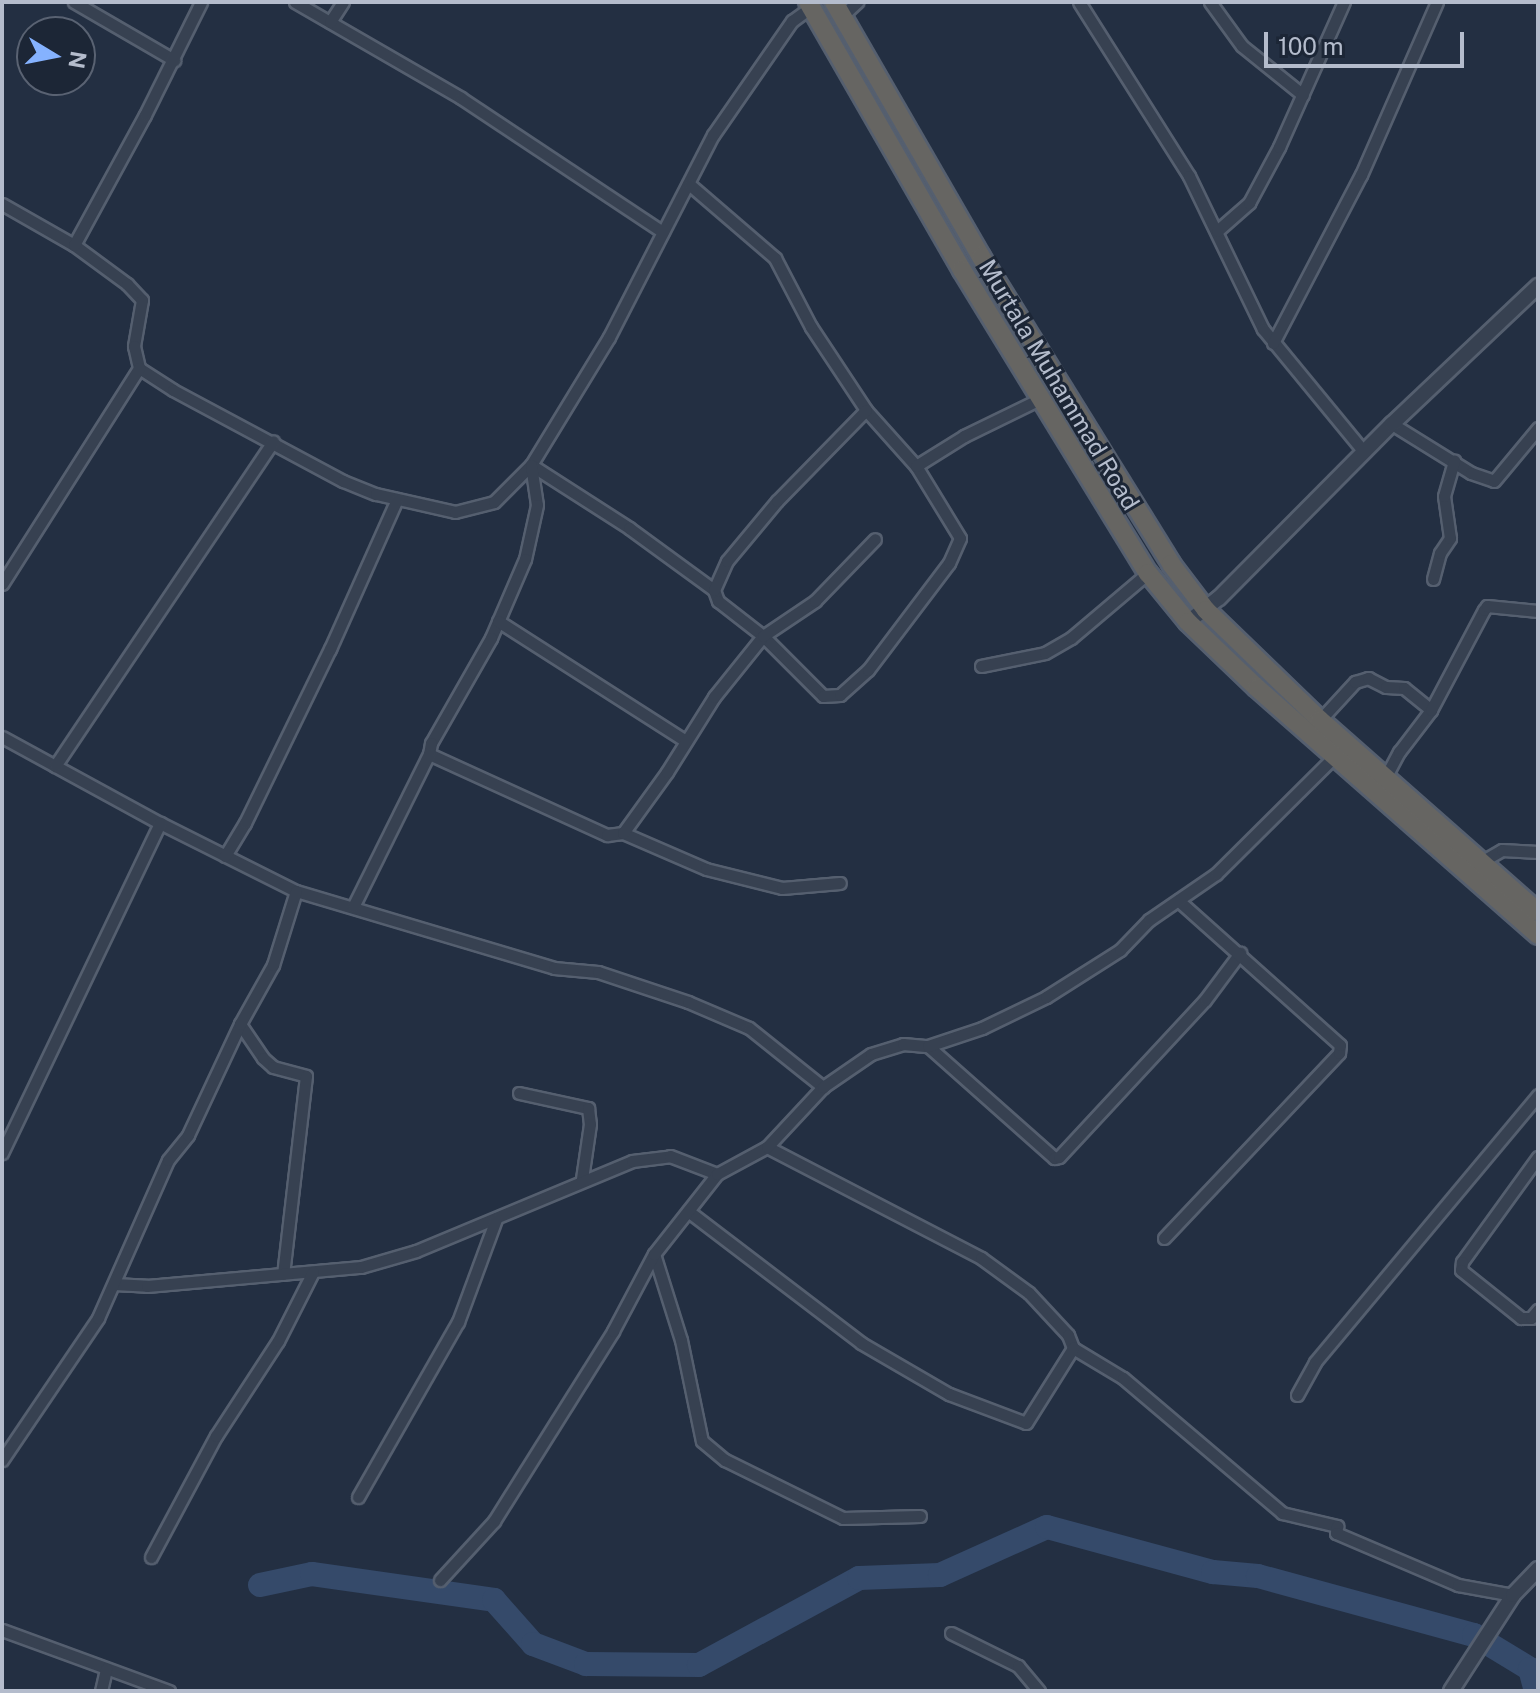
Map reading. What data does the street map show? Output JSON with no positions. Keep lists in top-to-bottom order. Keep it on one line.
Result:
{"streets":{"highway":["Murtala Muhammad Road"]},"scale_bar":"100 m","north":"right"}
